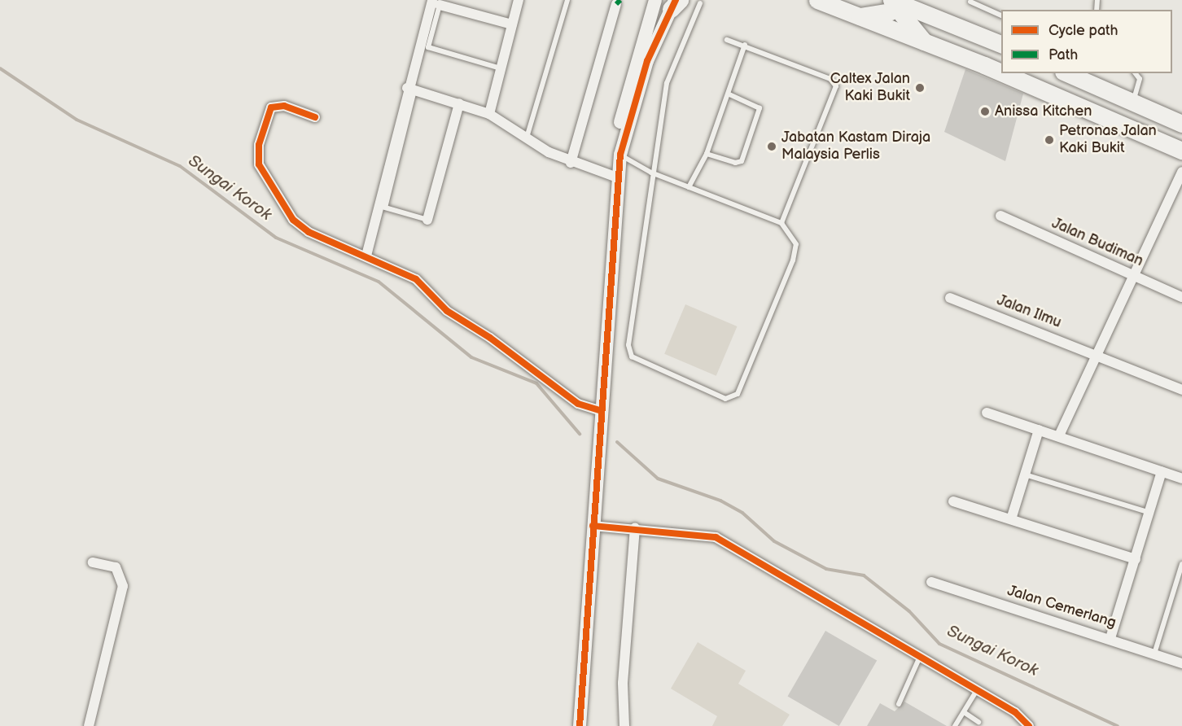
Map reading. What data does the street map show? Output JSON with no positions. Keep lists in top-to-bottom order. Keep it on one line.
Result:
{"streets":{"street":["Jalan Budiman","Jalan Ilmu","Jalan Cemerlang"]},"water":["Sungai Korok"],"places":["Caltex Jalan Kaki Bukit","Anissa Kitchen","Petronas Jalan Kaki Bukit","Jabatan Kastam Diraja Malaysia Perlis"],"legend":["Cycle path","Path"]}
